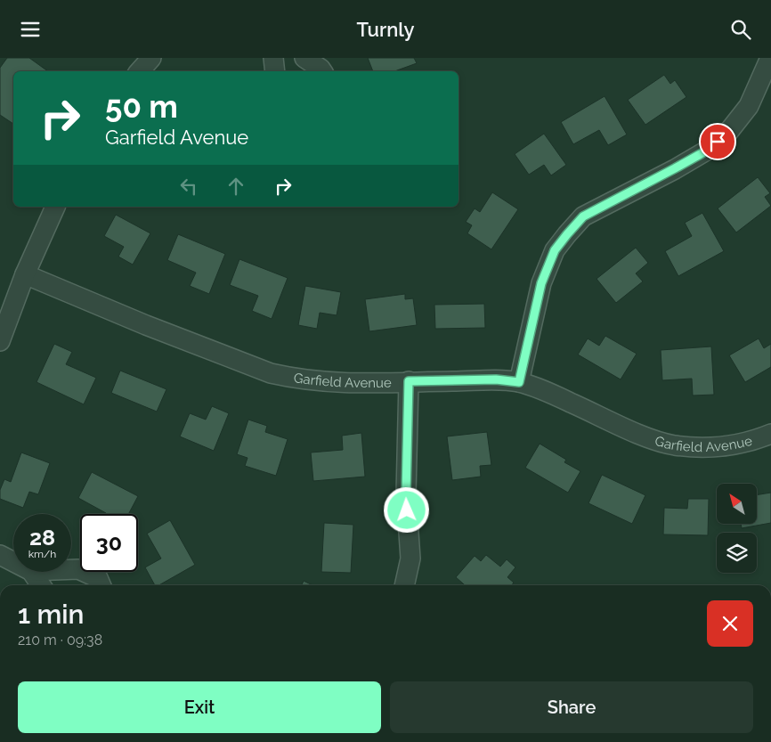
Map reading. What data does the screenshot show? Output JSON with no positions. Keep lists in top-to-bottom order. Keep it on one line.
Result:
{"streets":{"street":["Garfield Avenue"]},"north":"top left","page":{"header":"Turnly","turn":["50 m","Garfield Avenue"],"speed":"28 km/h","limit":"30","heading":["1 min","210 m · 09:38"],"buttons":["Exit","Share"]}}
